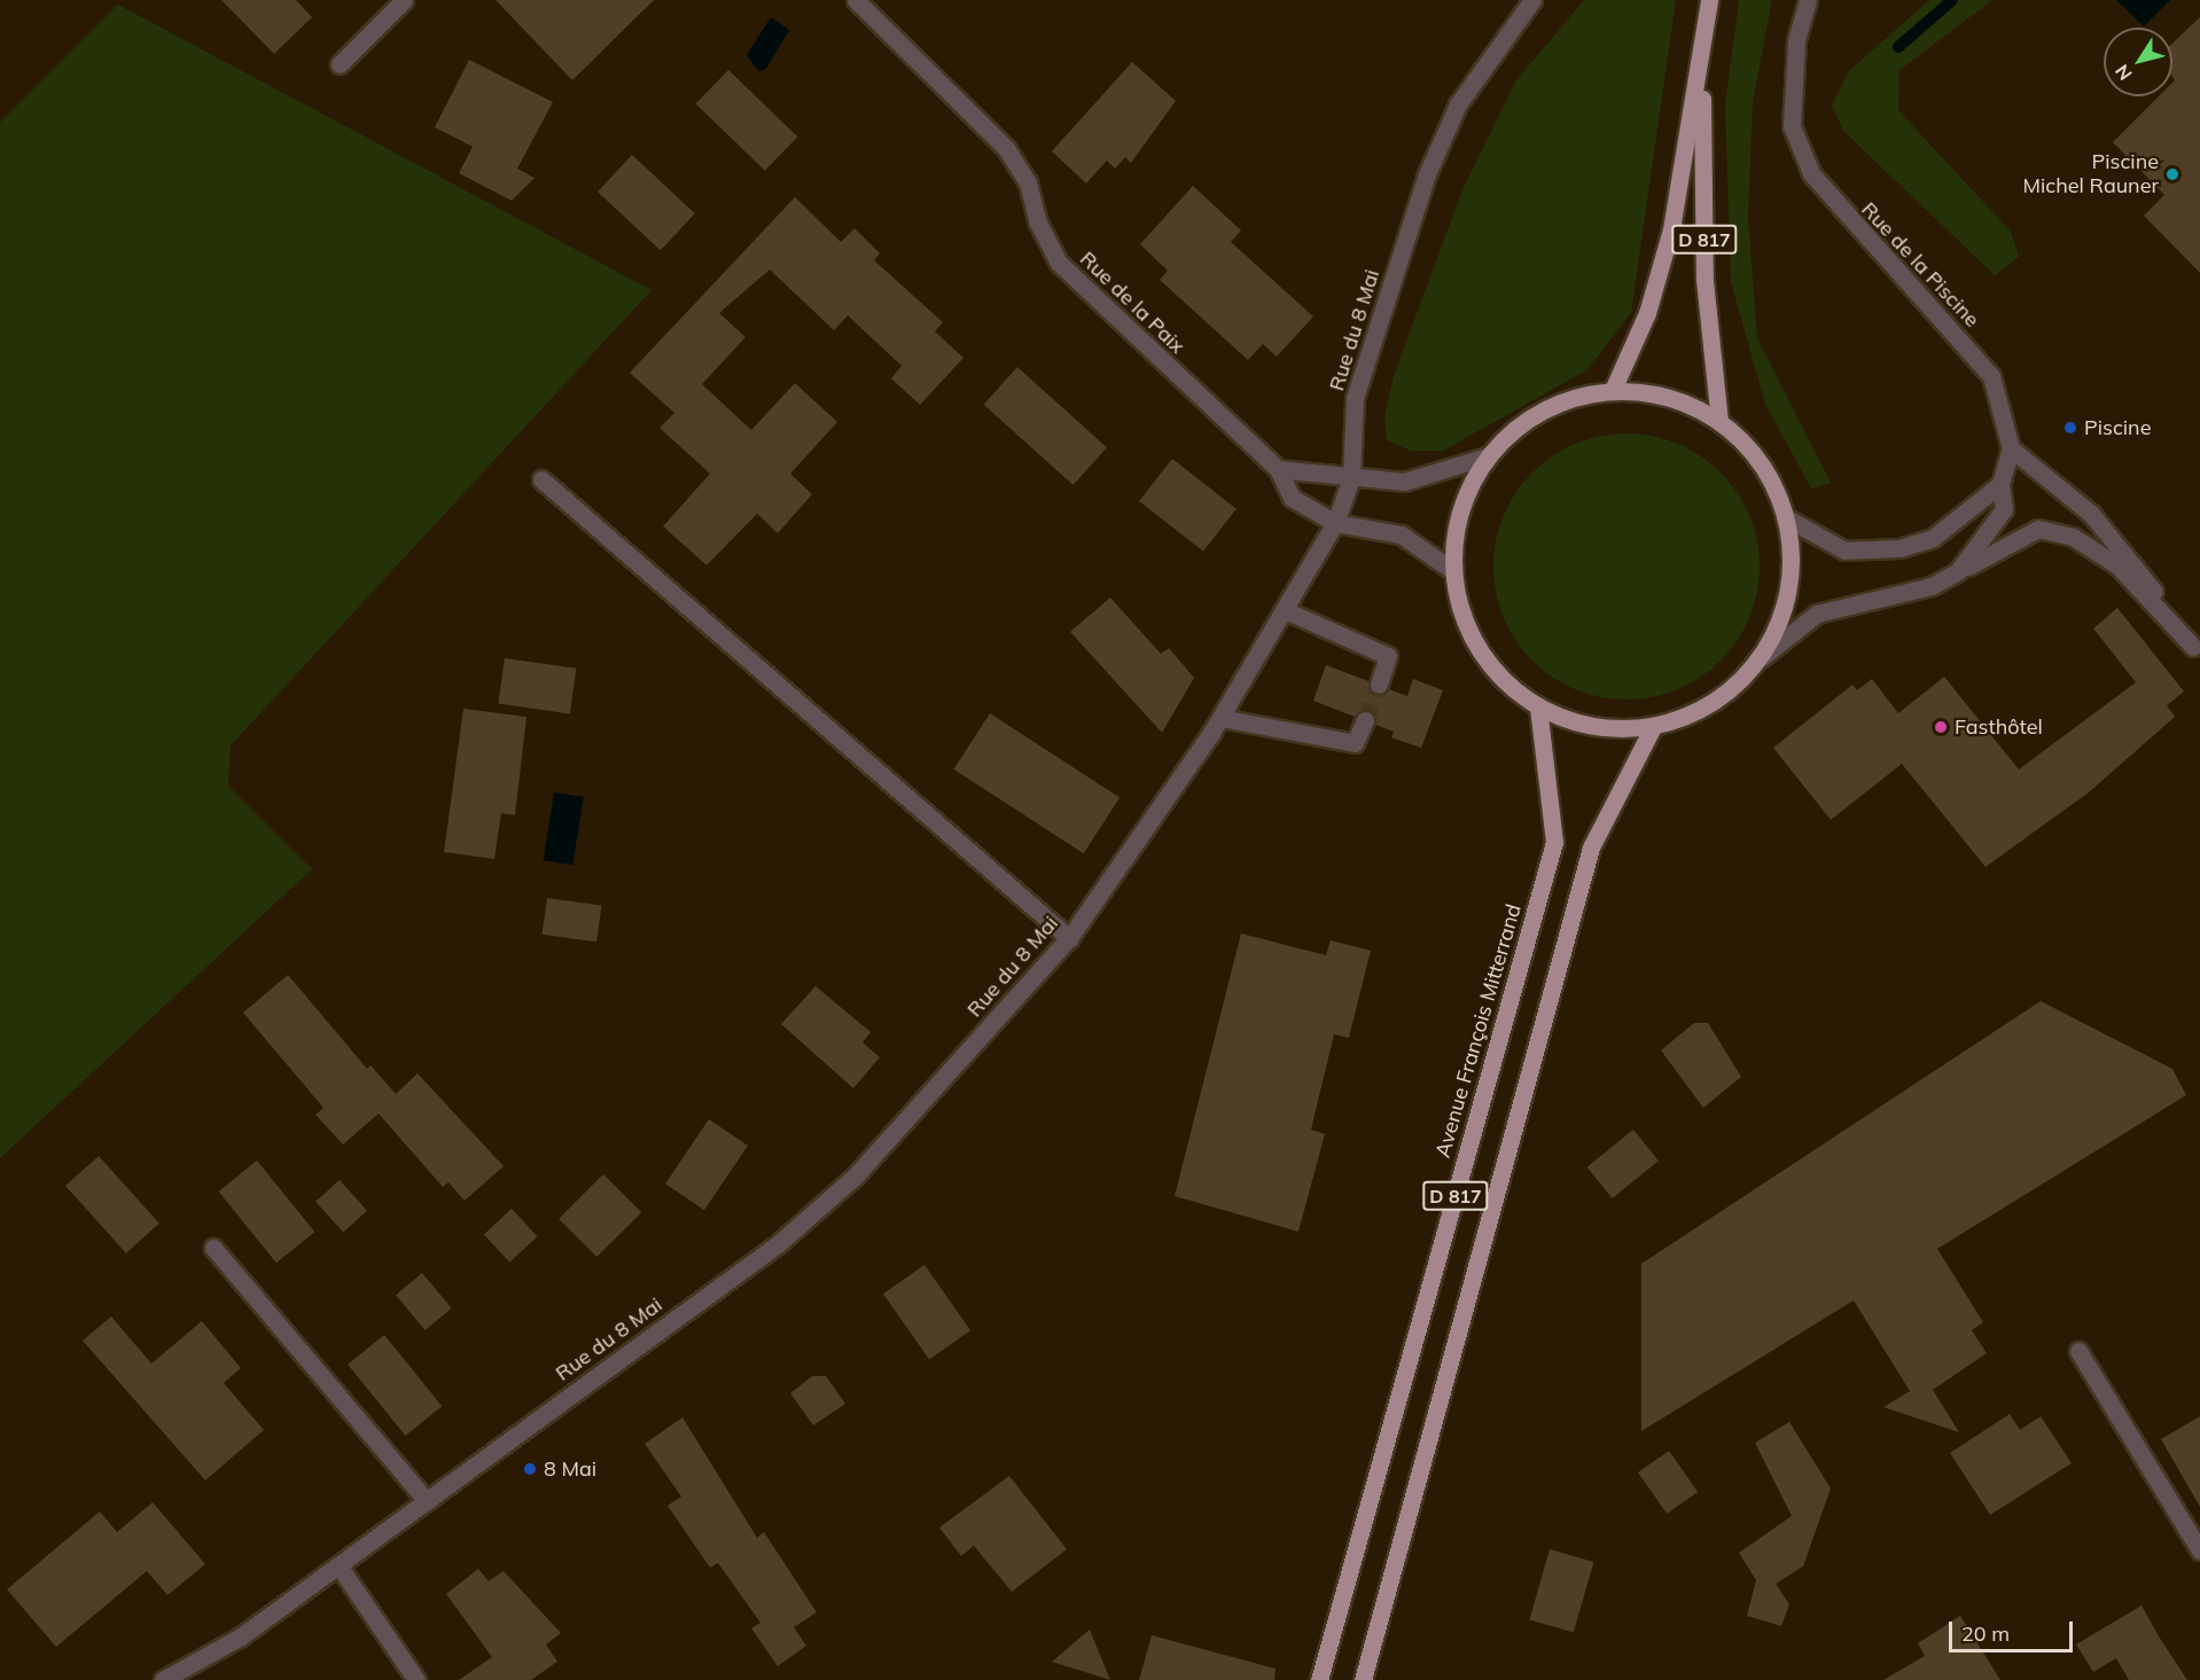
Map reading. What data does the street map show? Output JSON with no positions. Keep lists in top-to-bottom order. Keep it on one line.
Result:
{"streets":{"main road":["D 817","Avenue François Mitterrand"],"street":["Rue de la Piscine","Rue de la Paix","Rue du 8 Mai"]},"crossings":[["Rue de la Paix","Rue du 8 Mai"]],"places":["Piscine Michel Rauner","Piscine","Fasthôtel","8 Mai"],"scale_bar":"20 m","north":"bottom left"}
